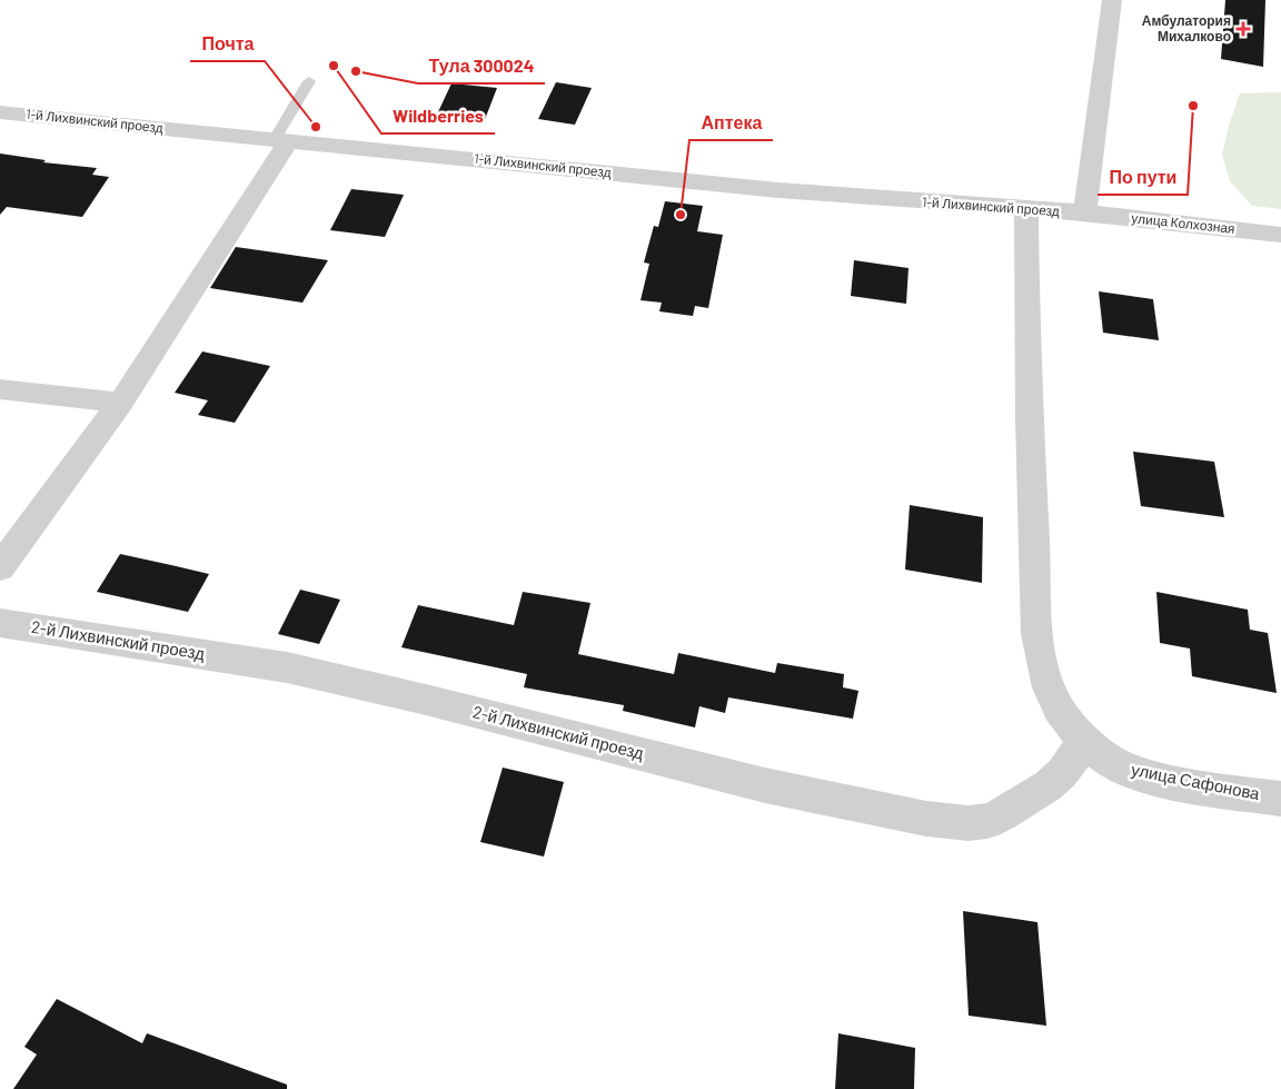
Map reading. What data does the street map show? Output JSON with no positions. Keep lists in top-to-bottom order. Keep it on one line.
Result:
{"streets":{"street":["1-й Лихвинский проезд","улица Колхозная","2-й Лихвинский проезд","улица Сафонова"]},"crossings":[["1-й Лихвинский проезд","улица Колхозная"],["1-й Лихвинский проезд","улица Сафонова"],["2-й Лихвинский проезд","улица Сафонова"]],"places":{"health":["Амбулатория Михалково"],"other":["Wildberries","Тула 300024","По пути","Почта","Аптека"]}}
